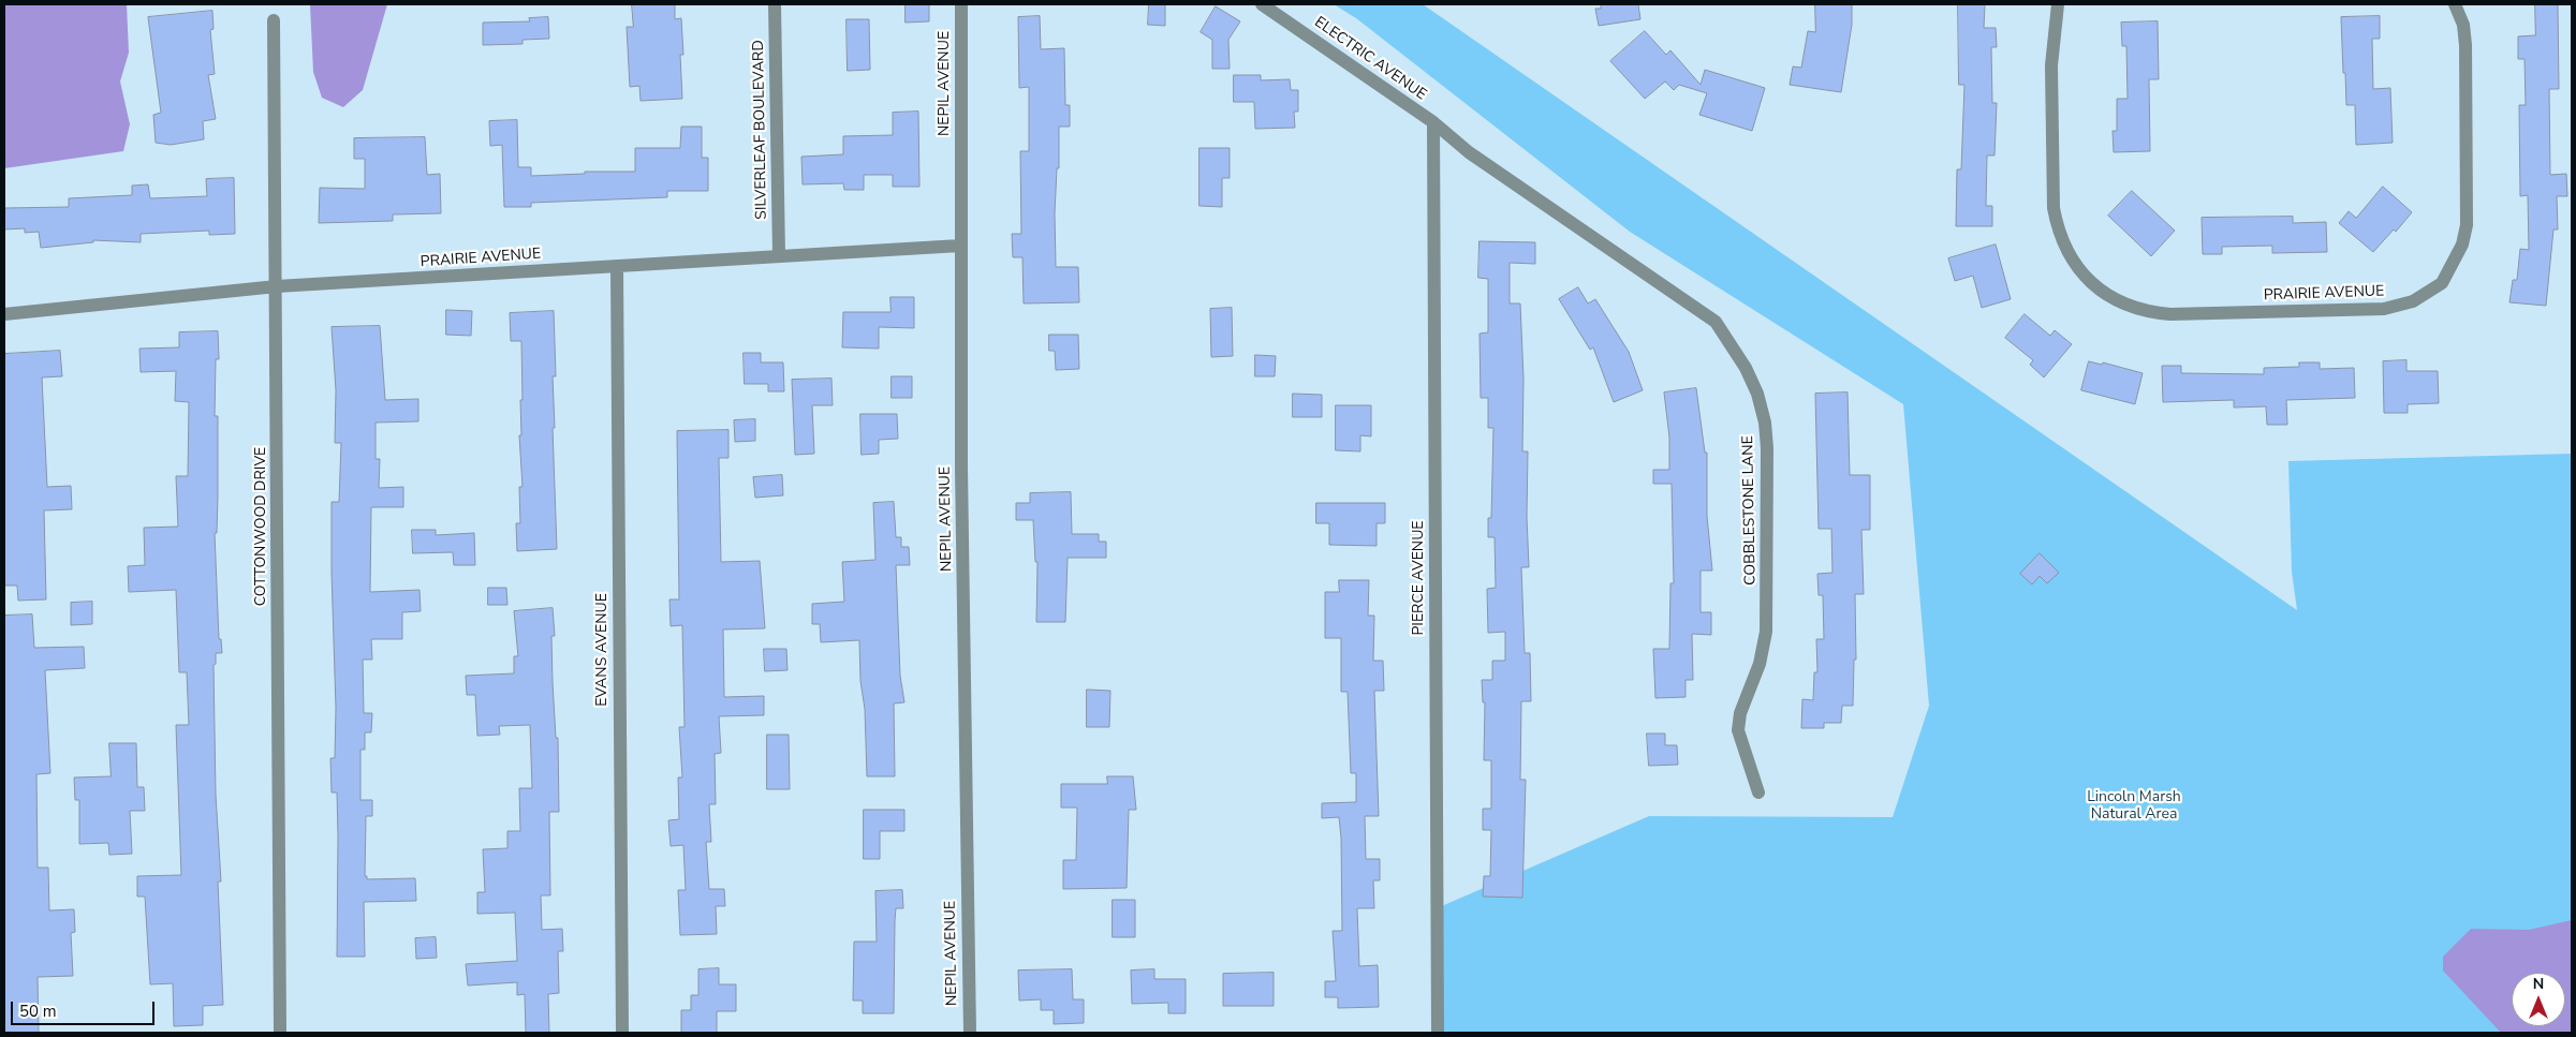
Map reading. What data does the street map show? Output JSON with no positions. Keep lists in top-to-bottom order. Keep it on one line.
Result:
{"streets":{"street":["ELECTRIC AVENUE","NEPIL AVENUE","SILVERLEAF BOULEVARD","PRAIRIE AVENUE","COBBLESTONE LANE","COTTONWOOD DRIVE","PIERCE AVENUE","EVANS AVENUE"]},"crossings":[["ELECTRIC AVENUE","COBBLESTONE LANE"],["ELECTRIC AVENUE","PIERCE AVENUE"],["NEPIL AVENUE","PRAIRIE AVENUE"],["SILVERLEAF BOULEVARD","PRAIRIE AVENUE"],["PRAIRIE AVENUE","COTTONWOOD DRIVE"],["PRAIRIE AVENUE","EVANS AVENUE"],["COBBLESTONE LANE","PIERCE AVENUE"]],"parks":["Lincoln Marsh Natural Area"],"scale_bar":"50 m","north":"top"}
